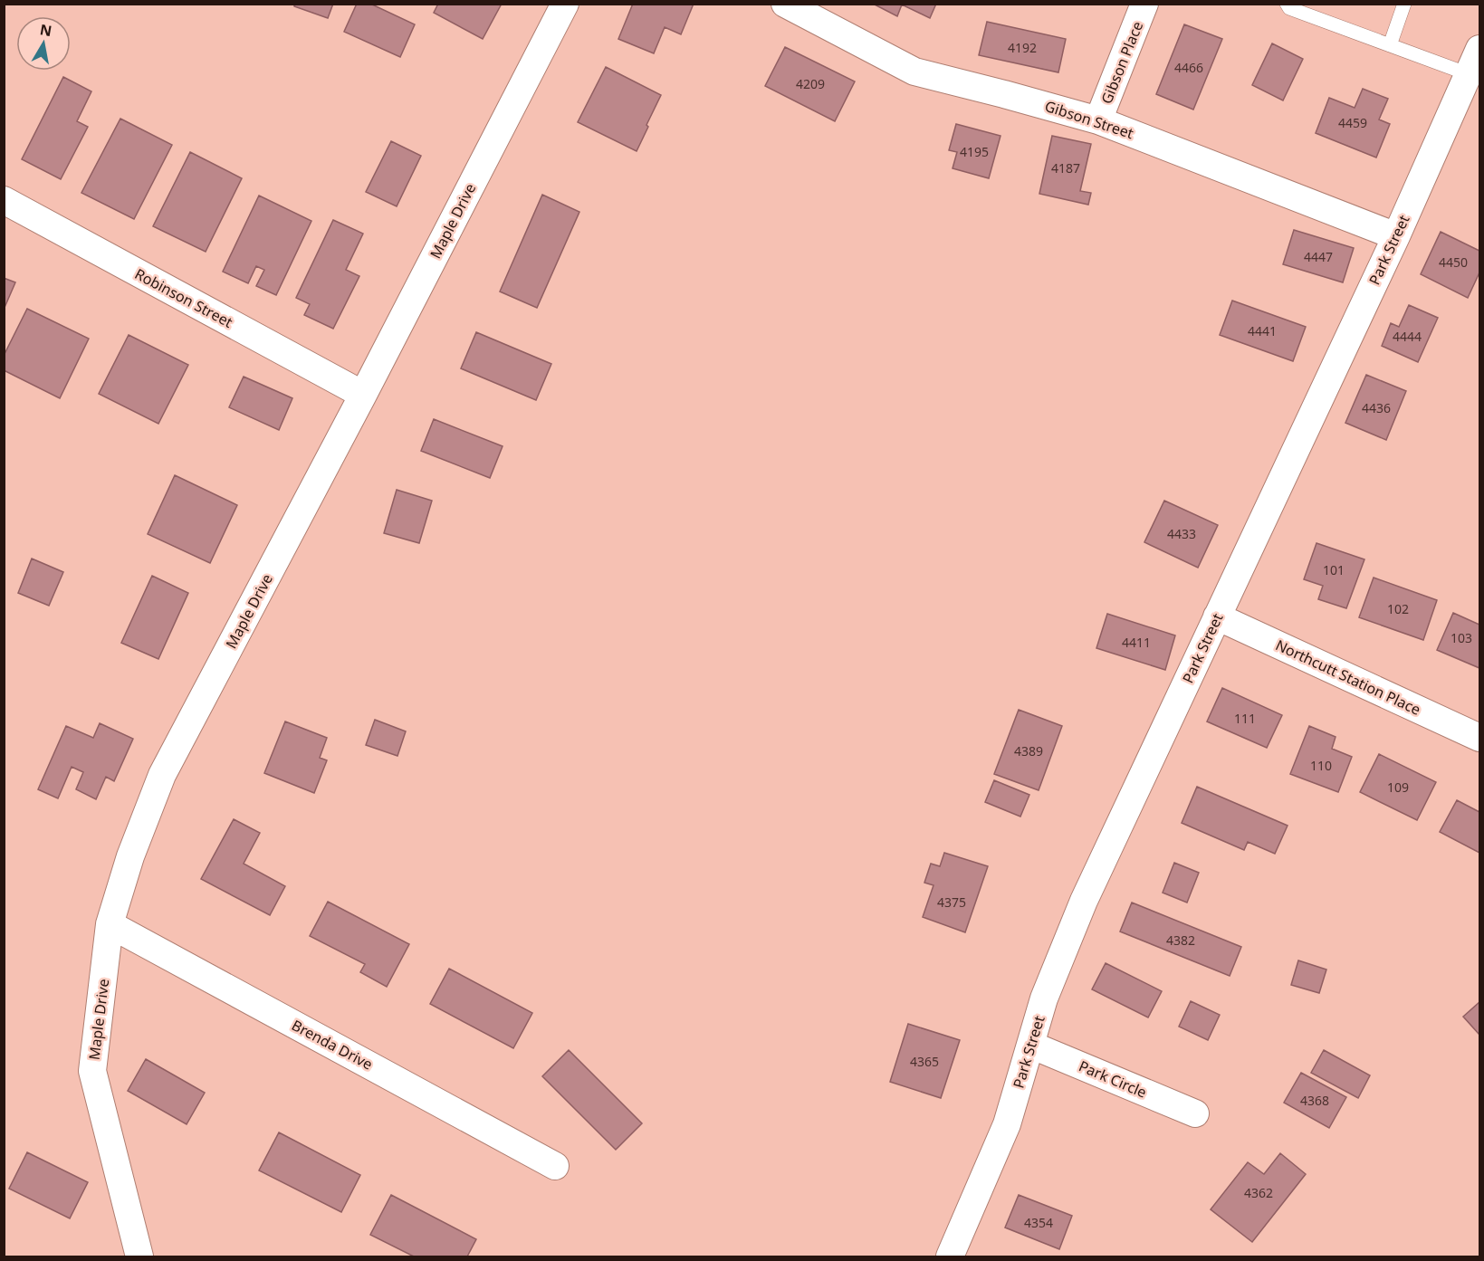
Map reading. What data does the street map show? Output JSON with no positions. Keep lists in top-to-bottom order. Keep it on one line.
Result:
{"streets":{"street":["Gibson Place","Gibson Street","Maple Drive","Park Street","Robinson Street","Northcutt Station Place","Brenda Drive","Park Circle"]},"crossings":[["Gibson Place","Gibson Street"],["Gibson Street","Park Street"],["Maple Drive","Robinson Street"],["Maple Drive","Brenda Drive"],["Park Street","Northcutt Station Place"],["Park Street","Park Circle"]],"house_numbers":["4192","4466","4209","4459","4195","4187","4447","4450","4441","4444","4436","4433","101","102","103","4411","111","4389","110","109","4375","4382","4365","4368","4362","4354"],"north":"top"}
